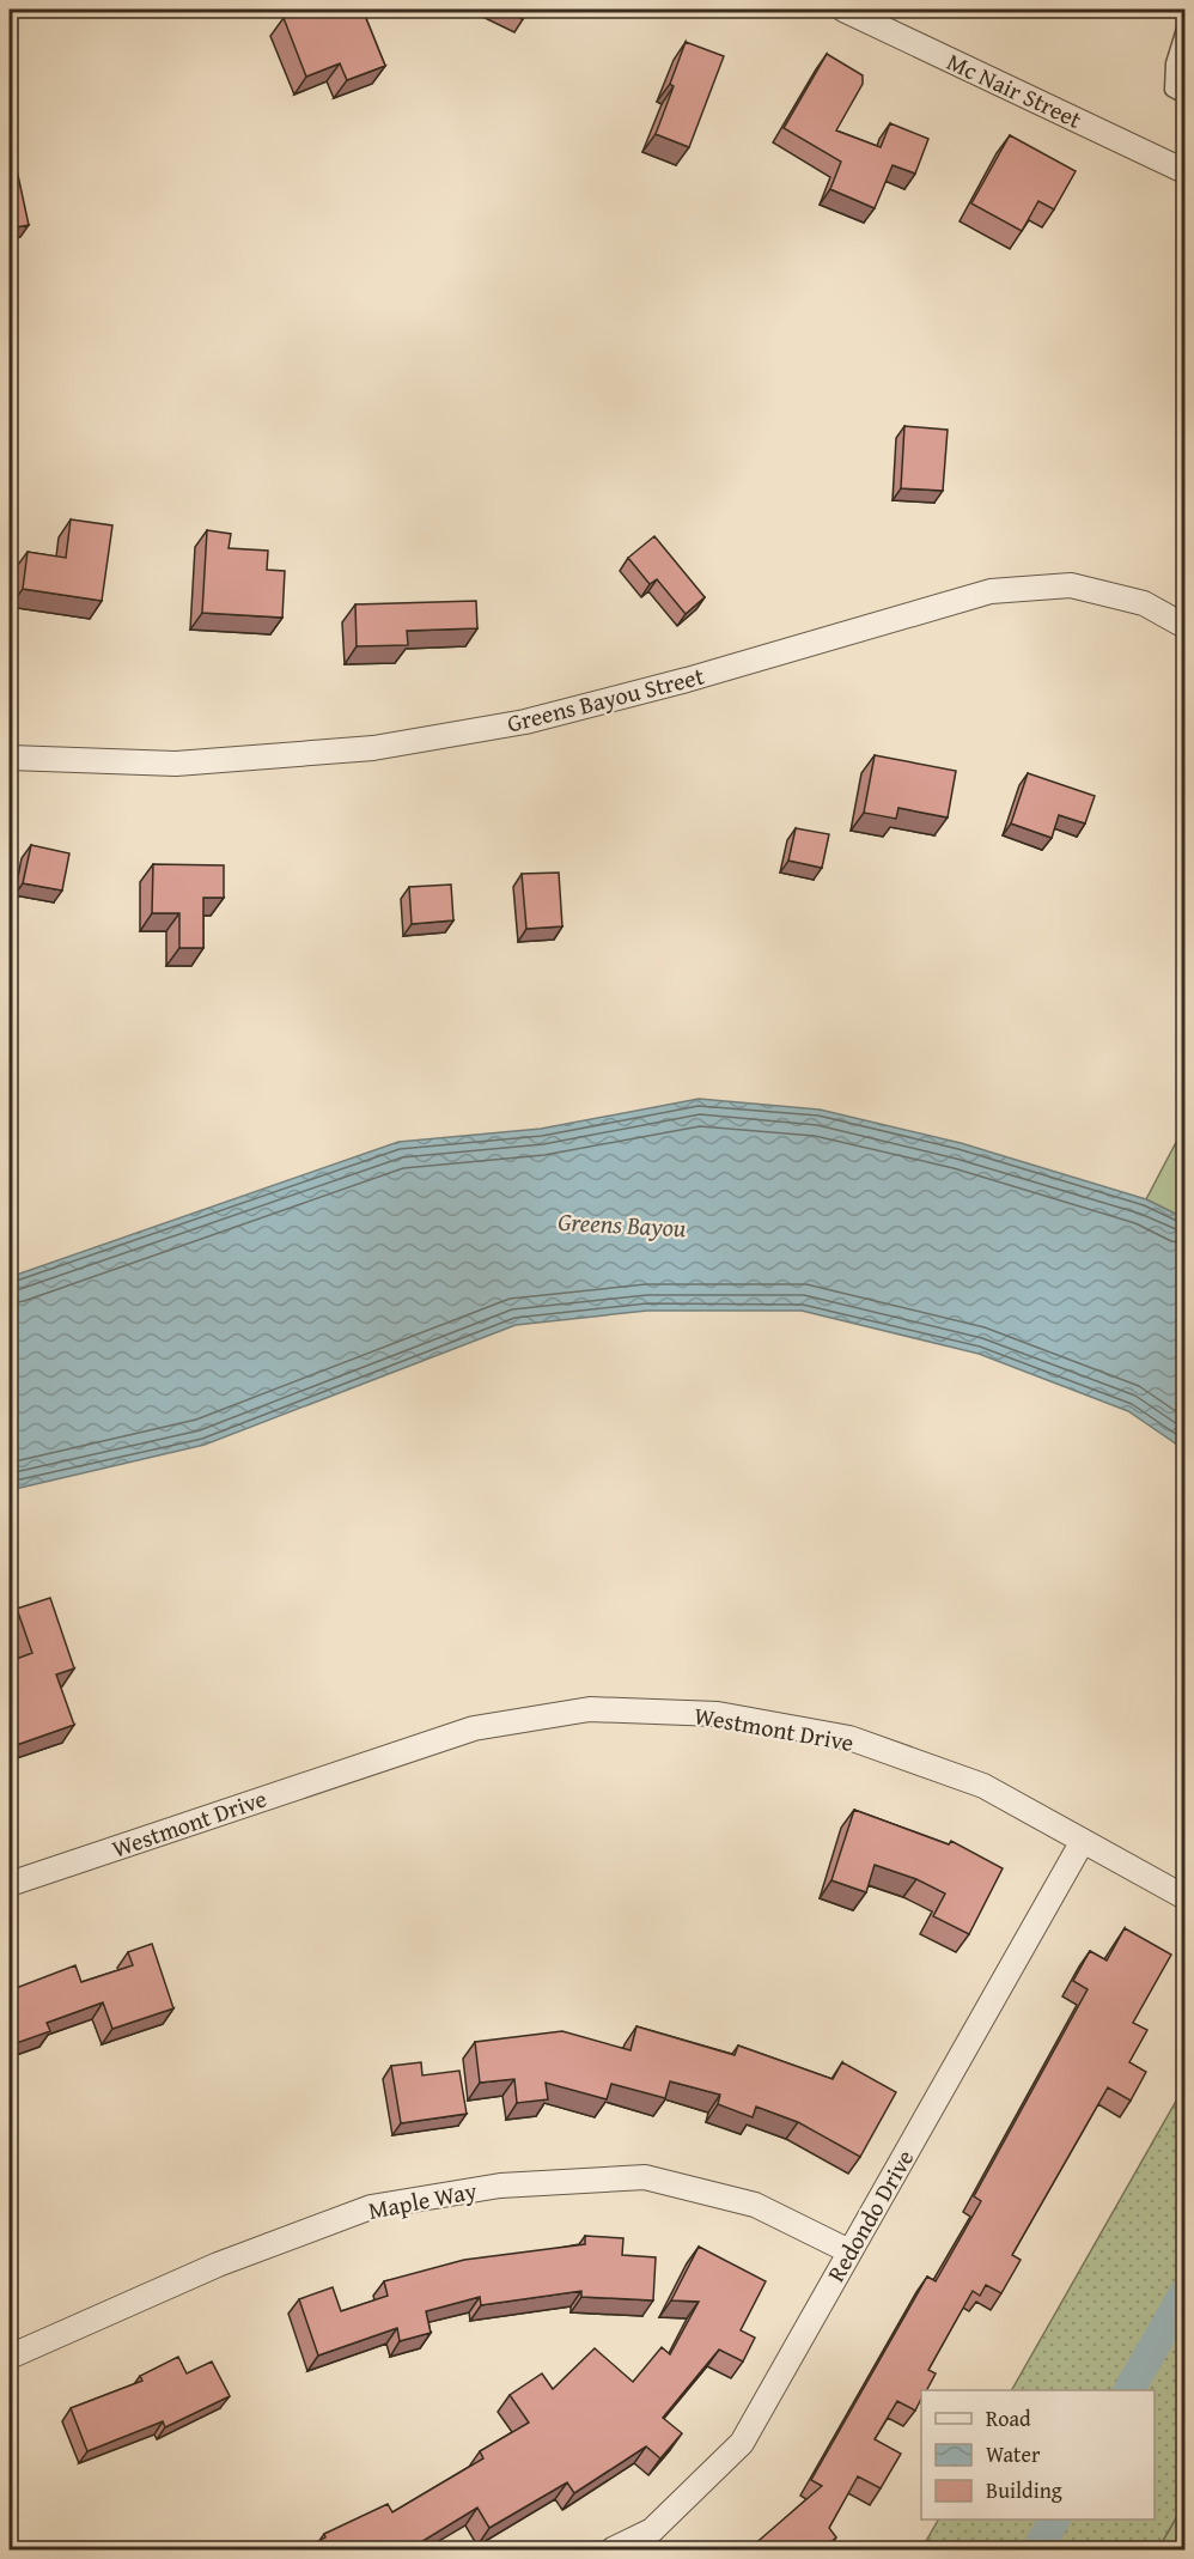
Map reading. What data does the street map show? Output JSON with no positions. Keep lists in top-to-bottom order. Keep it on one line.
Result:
{"streets":{"street":["Mc Nair Street","Greens Bayou Street","Westmont Drive","Maple Way","Redondo Drive"]},"crossings":[["Westmont Drive","Redondo Drive"],["Maple Way","Redondo Drive"]],"water":["Greens Bayou"],"legend":["Road","Water","Building"]}
